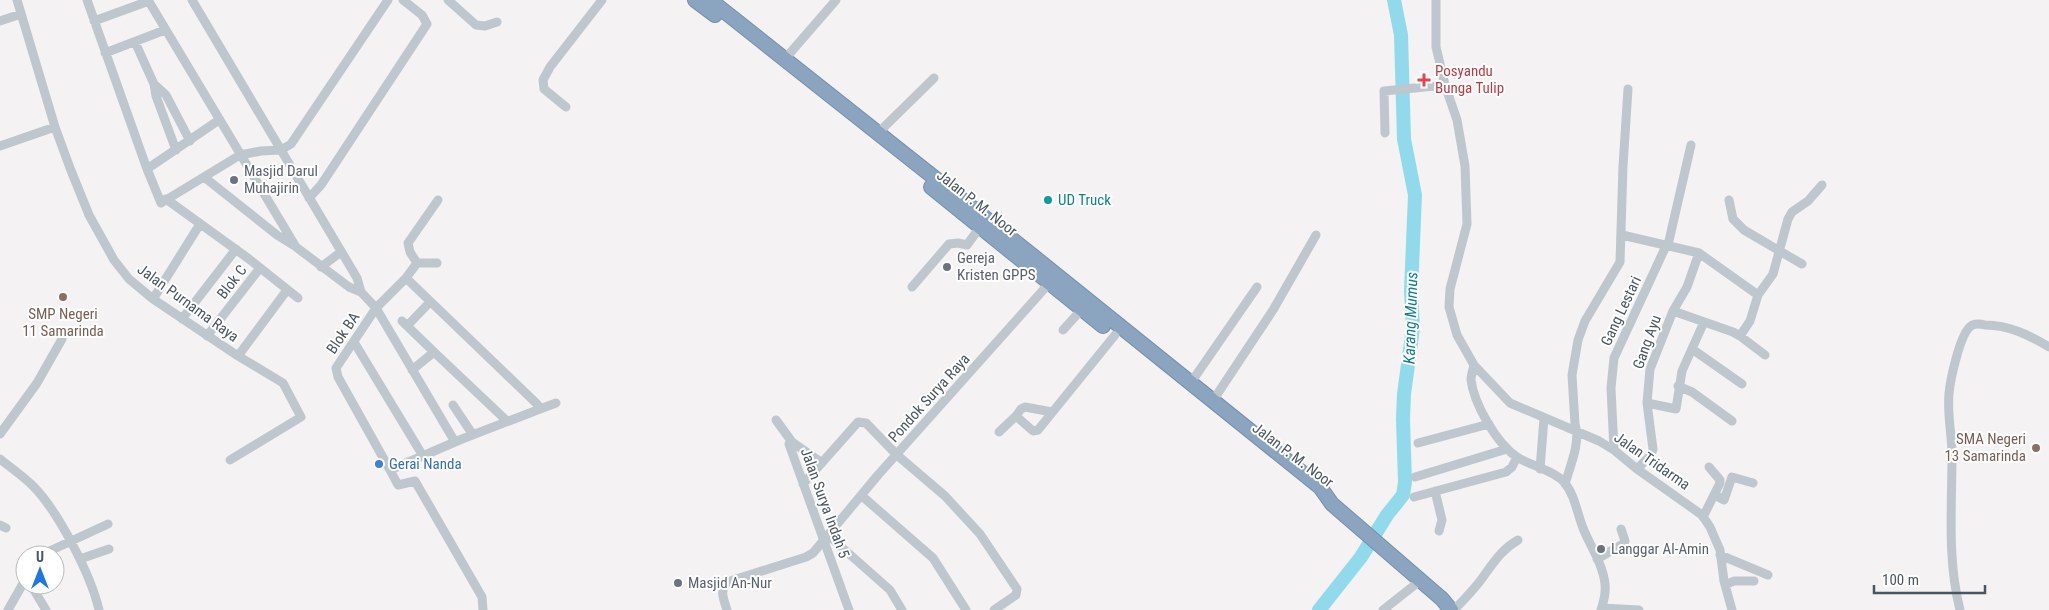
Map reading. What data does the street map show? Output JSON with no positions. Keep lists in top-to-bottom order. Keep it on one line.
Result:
{"streets":{"highway":["Jalan P. M. Noor"],"street":["Blok C","Jalan Purnama Raya","Gang Lestari","Blok BA","Gang Ayu","Pondok Surya Raya","Jalan Tridarma","Jalan Surya Indah 5"]},"crossings":[["Jalan P. M. Noor","Pondok Surya Raya"],["Blok C","Jalan Purnama Raya"],["Gang Lestari","Jalan Tridarma"],["Gang Ayu","Jalan Tridarma"],["Pondok Surya Raya","Jalan Surya Indah 5"]],"water":["Karang Mumus"],"places":{"health":["Posyandu Bunga Tulip"],"other":["Masjid Darul Muhajirin","UD Truck","Gereja Kristen GPPS","SMP Negeri 11 Samarinda","SMA Negeri 13 Samarinda","Gerai Nanda","Langgar Al-Amin","Masjid An-Nur"]},"scale_bar":"100 m","north":"top"}
